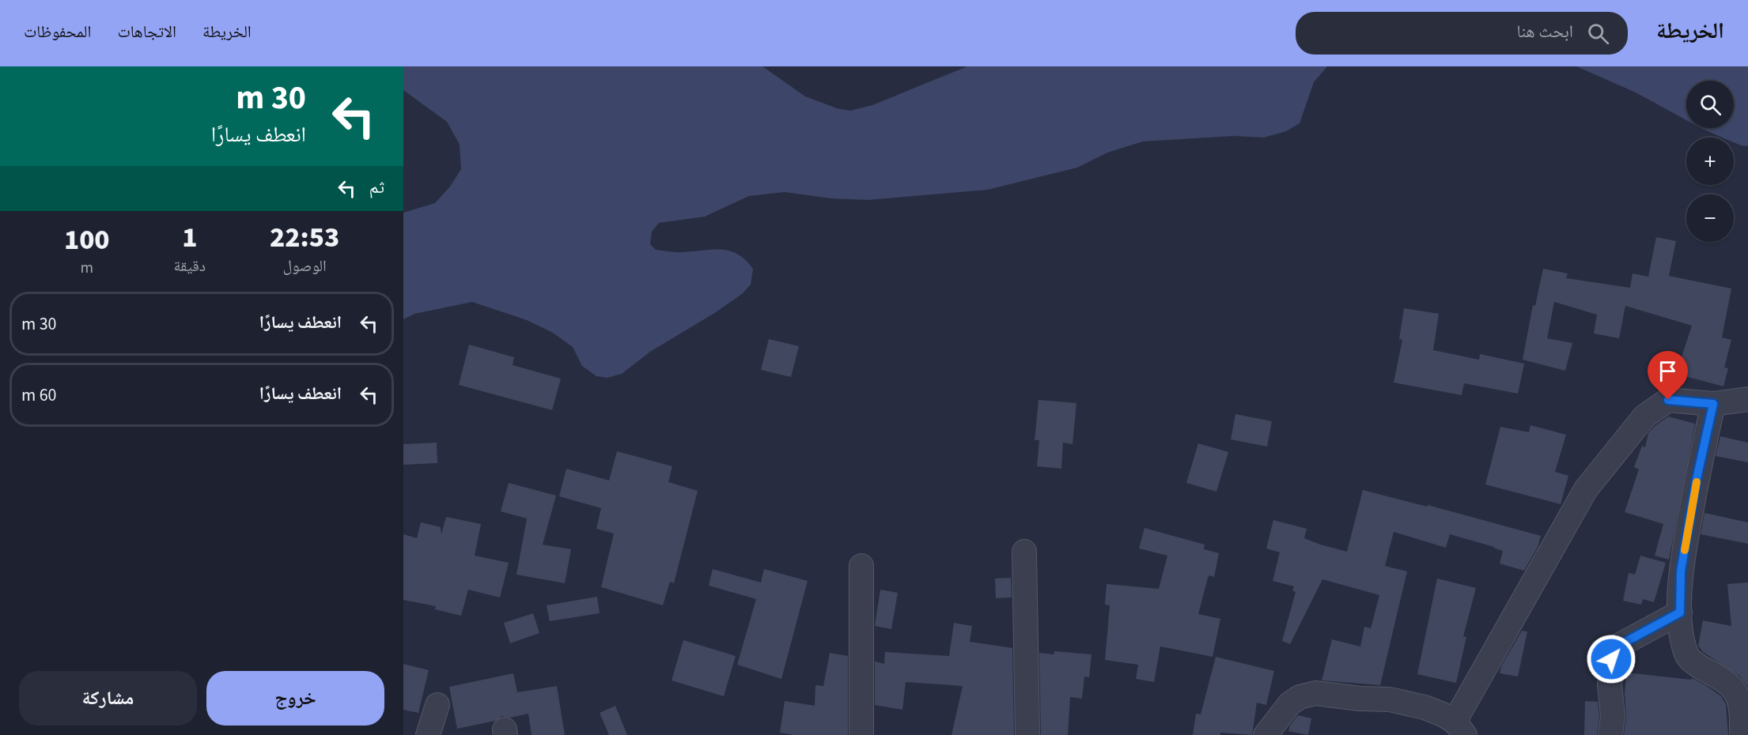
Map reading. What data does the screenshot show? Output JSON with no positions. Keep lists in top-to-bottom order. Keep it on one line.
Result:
{"page":{"header":"الخريطة","search":"ابحث هنا","nav":["الخريطة","الاتجاهات","المحفوظات"],"turn":["30 m","انعطف يسارًا"],"map_buttons":["+","−"],"then":"ثم","eta":["22:53","الوصول","1","دقيقة","100","m"],"list":[{"name":"انعطف يسارًا","value":"30 m"},{"name":"انعطف يسارًا","value":"60 m"}],"buttons":["خروج","مشاركة"]}}
